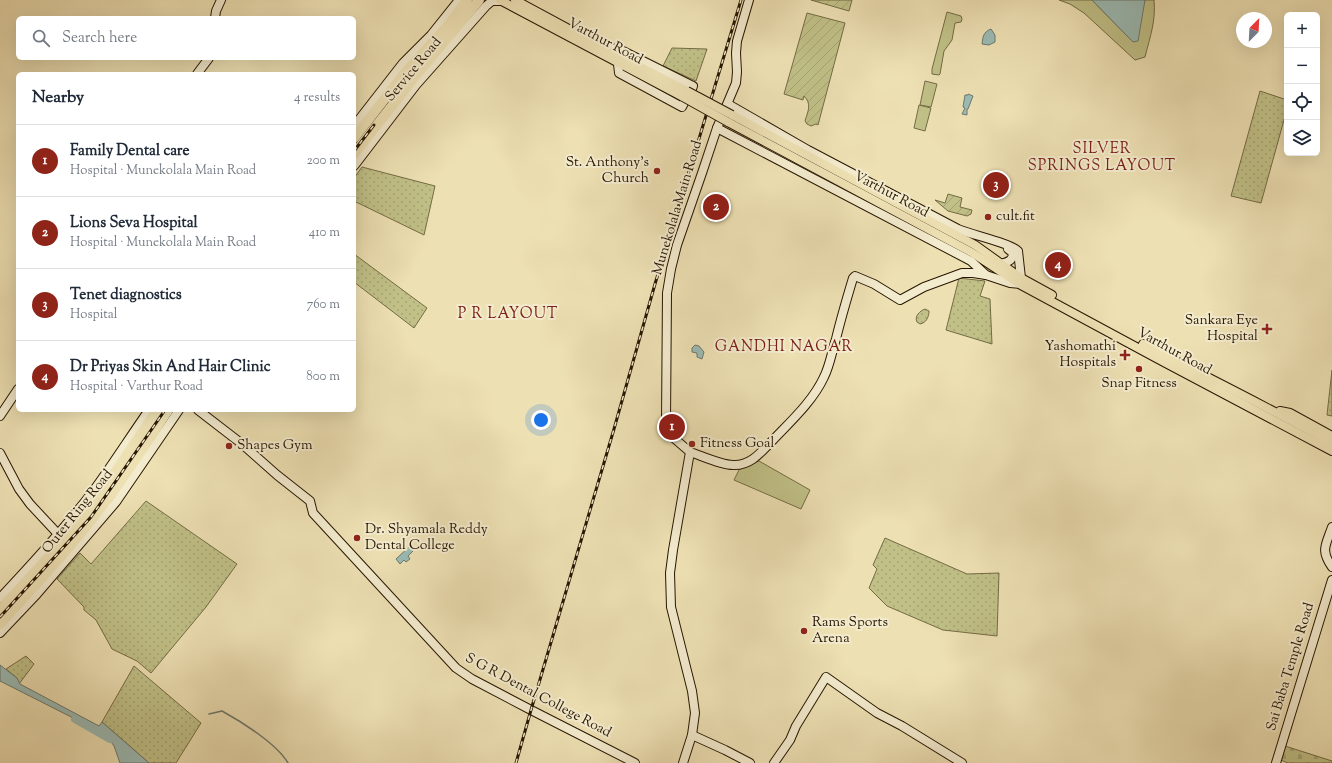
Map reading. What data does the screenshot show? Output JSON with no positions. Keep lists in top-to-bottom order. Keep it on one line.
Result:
{"streets":{"highway":["Outer Ring Road"],"main road":["Varthur Road"],"street":["Service Road","Munekolala Main Road","Sai Baba Temple Road","S G R Dental College Road"]},"districts":["SILVER SPRINGS LAYOUT","P R LAYOUT","GANDHI NAGAR"],"places":{"other":["St. Anthony's Church","cult.fit","Snap Fitness","Fitness Goal","Shapes Gym","Dr. Shyamala Reddy Dental College","Rams Sports Arena"],"health":["Sankara Eye Hospital","Yashomathi Hospitals"]},"north":"top right","page":{"map_buttons":["+","−"],"search":"Search here","heading":["Nearby","4 results"],"list":[{"mark":"1","name":"Family Dental care","note":"Hospital · Munekolala Main Road","value":"200 m"},{"mark":"2","name":"Lions Seva Hospital","note":"Hospital · Munekolala Main Road","value":"410 m"},{"mark":"3","name":"Tenet diagnostics","note":"Hospital","value":"760 m"},{"mark":"4","name":"Dr Priyas Skin And Hair Clinic","note":"Hospital · Varthur Road","value":"800 m"}],"pins":["3","2","4","1"]}}
